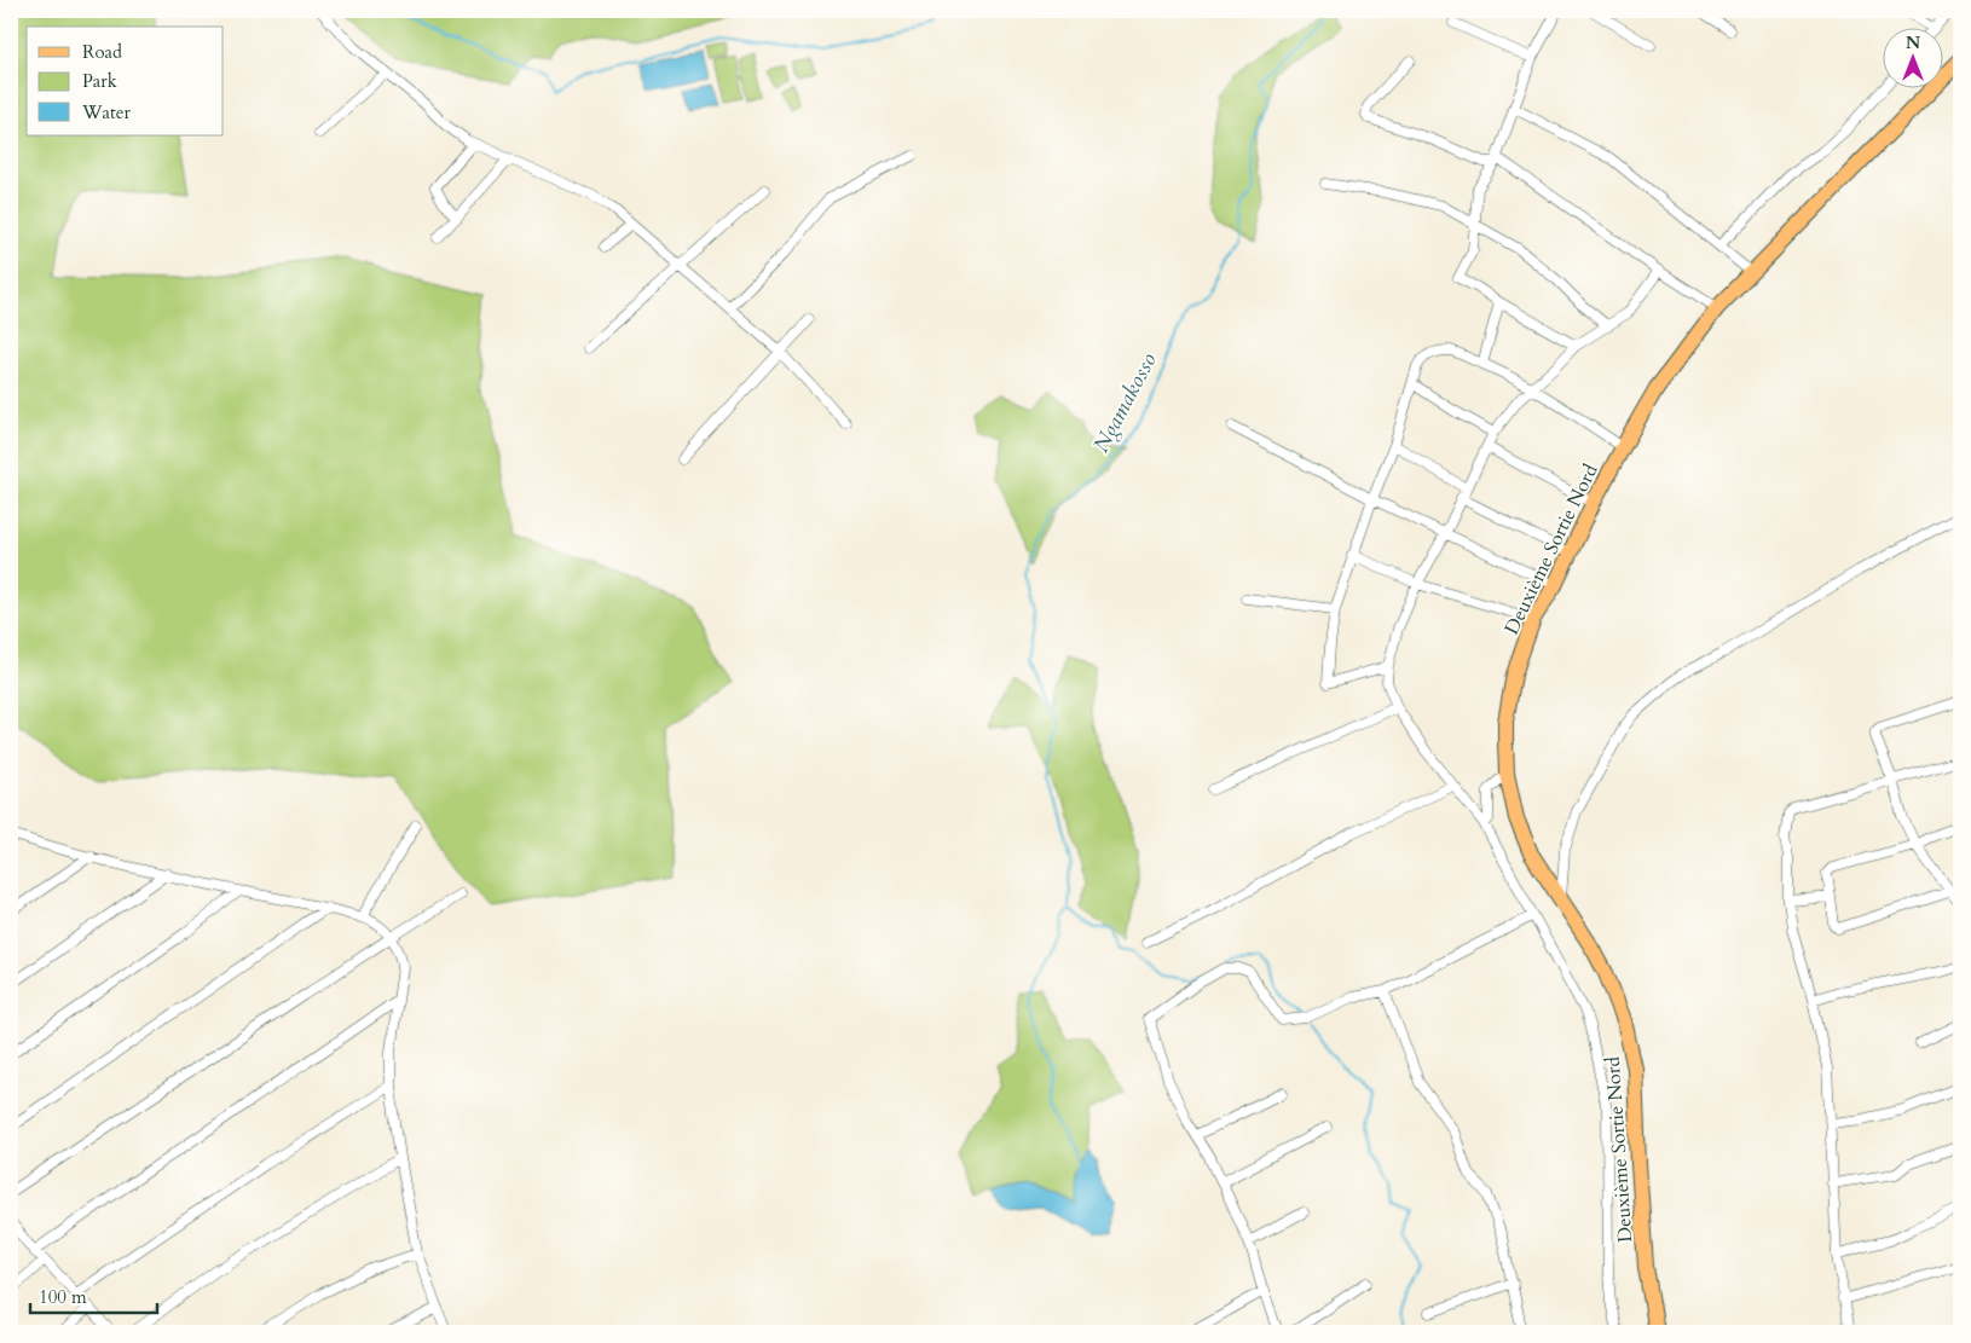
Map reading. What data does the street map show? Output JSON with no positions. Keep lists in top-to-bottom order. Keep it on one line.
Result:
{"streets":{"main road":["Deuxième Sortie Nord"]},"water":["Ngamakosso"],"legend":["Road","Park","Water"],"scale_bar":"100 m","north":"top"}
